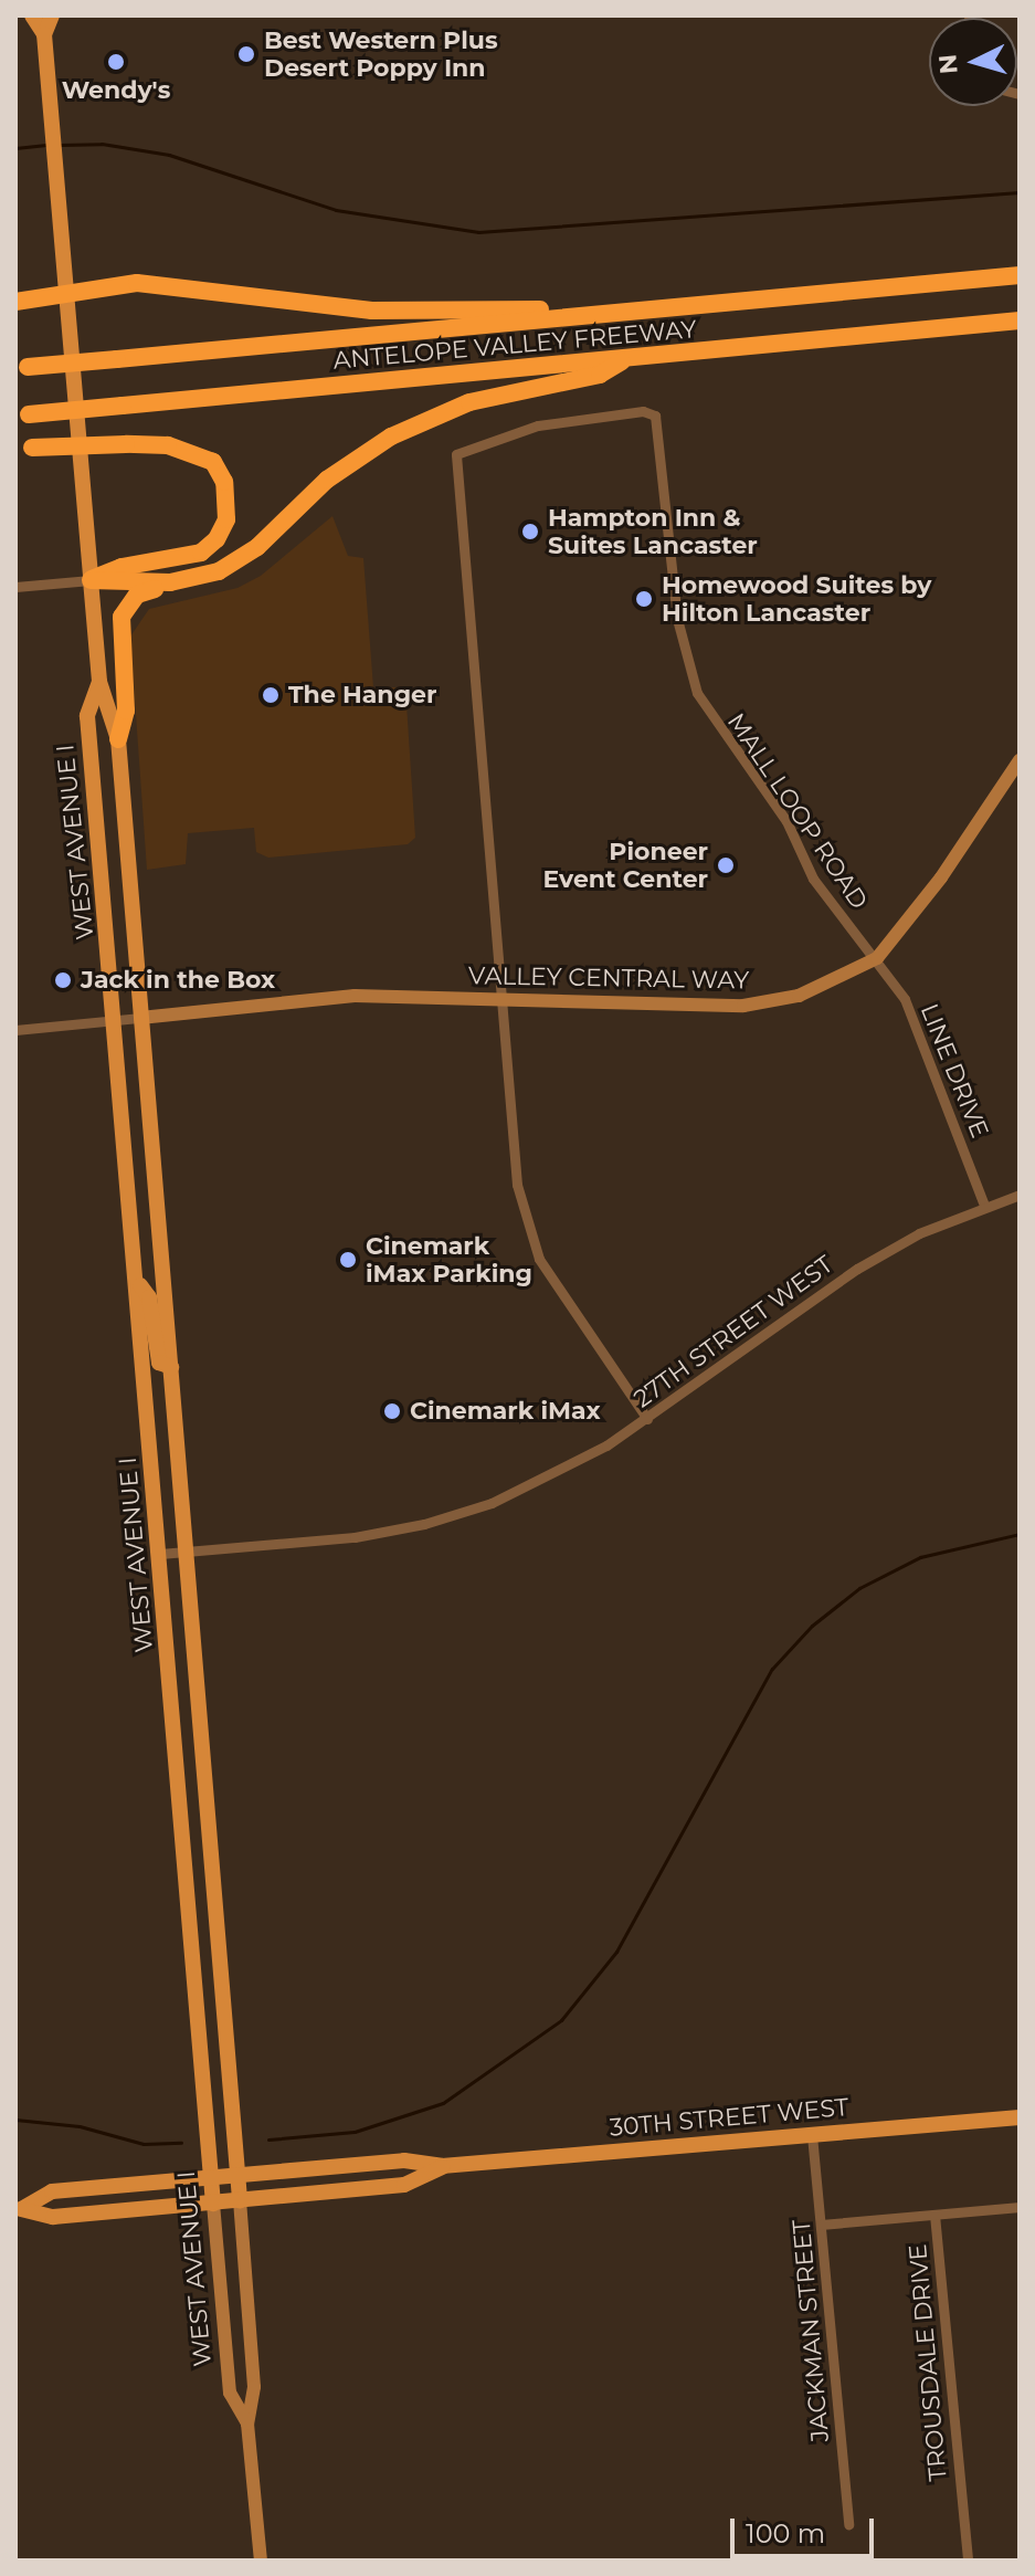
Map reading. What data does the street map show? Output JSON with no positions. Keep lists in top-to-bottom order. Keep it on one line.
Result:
{"streets":{"highway":["ANTELOPE VALLEY FREEWAY"],"main road":["WEST AVENUE I","30TH STREET WEST"],"street":["MALL LOOP ROAD","VALLEY CENTRAL WAY","LINE DRIVE","27TH STREET WEST","JACKMAN STREET","TROUSDALE DRIVE"]},"crossings":[["MALL LOOP ROAD","VALLEY CENTRAL WAY"],["MALL LOOP ROAD","LINE DRIVE"],["WEST AVENUE I","VALLEY CENTRAL WAY"],["WEST AVENUE I","27TH STREET WEST"],["WEST AVENUE I","30TH STREET WEST"],["VALLEY CENTRAL WAY","LINE DRIVE"],["LINE DRIVE","27TH STREET WEST"],["30TH STREET WEST","JACKMAN STREET"]],"places":["Best Western Plus Desert Poppy Inn","Wendy's","Hampton Inn & Suites Lancaster","Homewood Suites by Hilton Lancaster","The Hanger","Pioneer Event Center","Jack in the Box","Cinemark iMax Parking","Cinemark iMax"],"scale_bar":"100 m","north":"left"}
